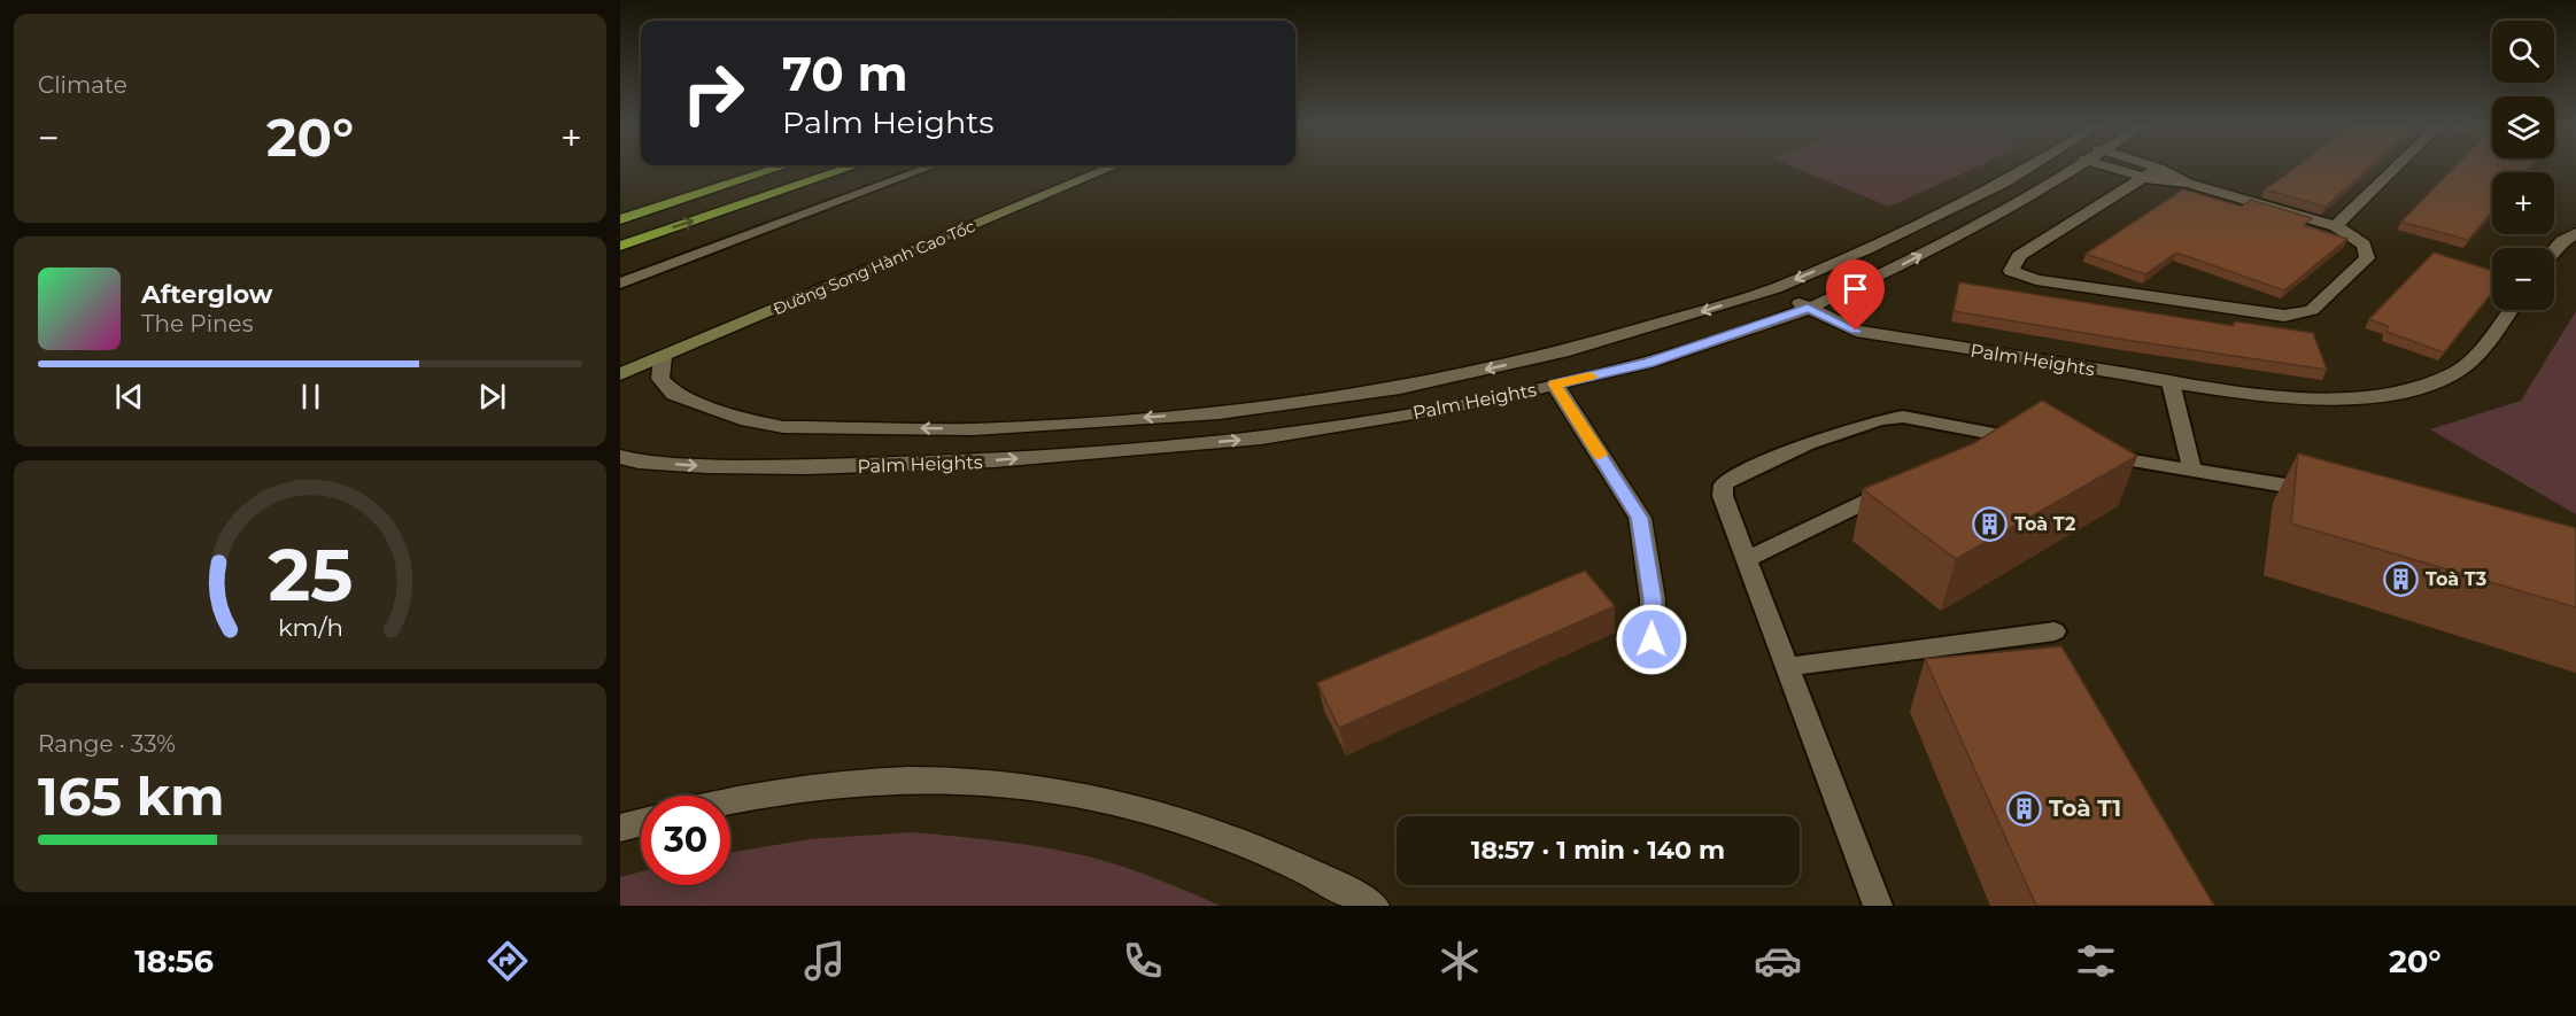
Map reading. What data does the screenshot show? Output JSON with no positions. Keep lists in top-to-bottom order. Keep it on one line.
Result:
{"streets":{"main road":["Đường Song Hành Cao Tốc"],"street":["Palm Heights"]},"crossings":[["Đường Song Hành Cao Tốc","Palm Heights"]],"places":{"building":["Toà T2","Toà T3","Toà T1"]},"page":{"tile":["Climate",["Range · 33%","165 km"]],"map_buttons":["+","−"],"turn":["70 m","Palm Heights"],"heat":["−","20°","+"],"song":["Afterglow","The Pines"],"limit":"30","trip":"18:57 · 1 min · 140 m","tabs":["18:56","20°"],"gauge":["25","km/h"]}}
